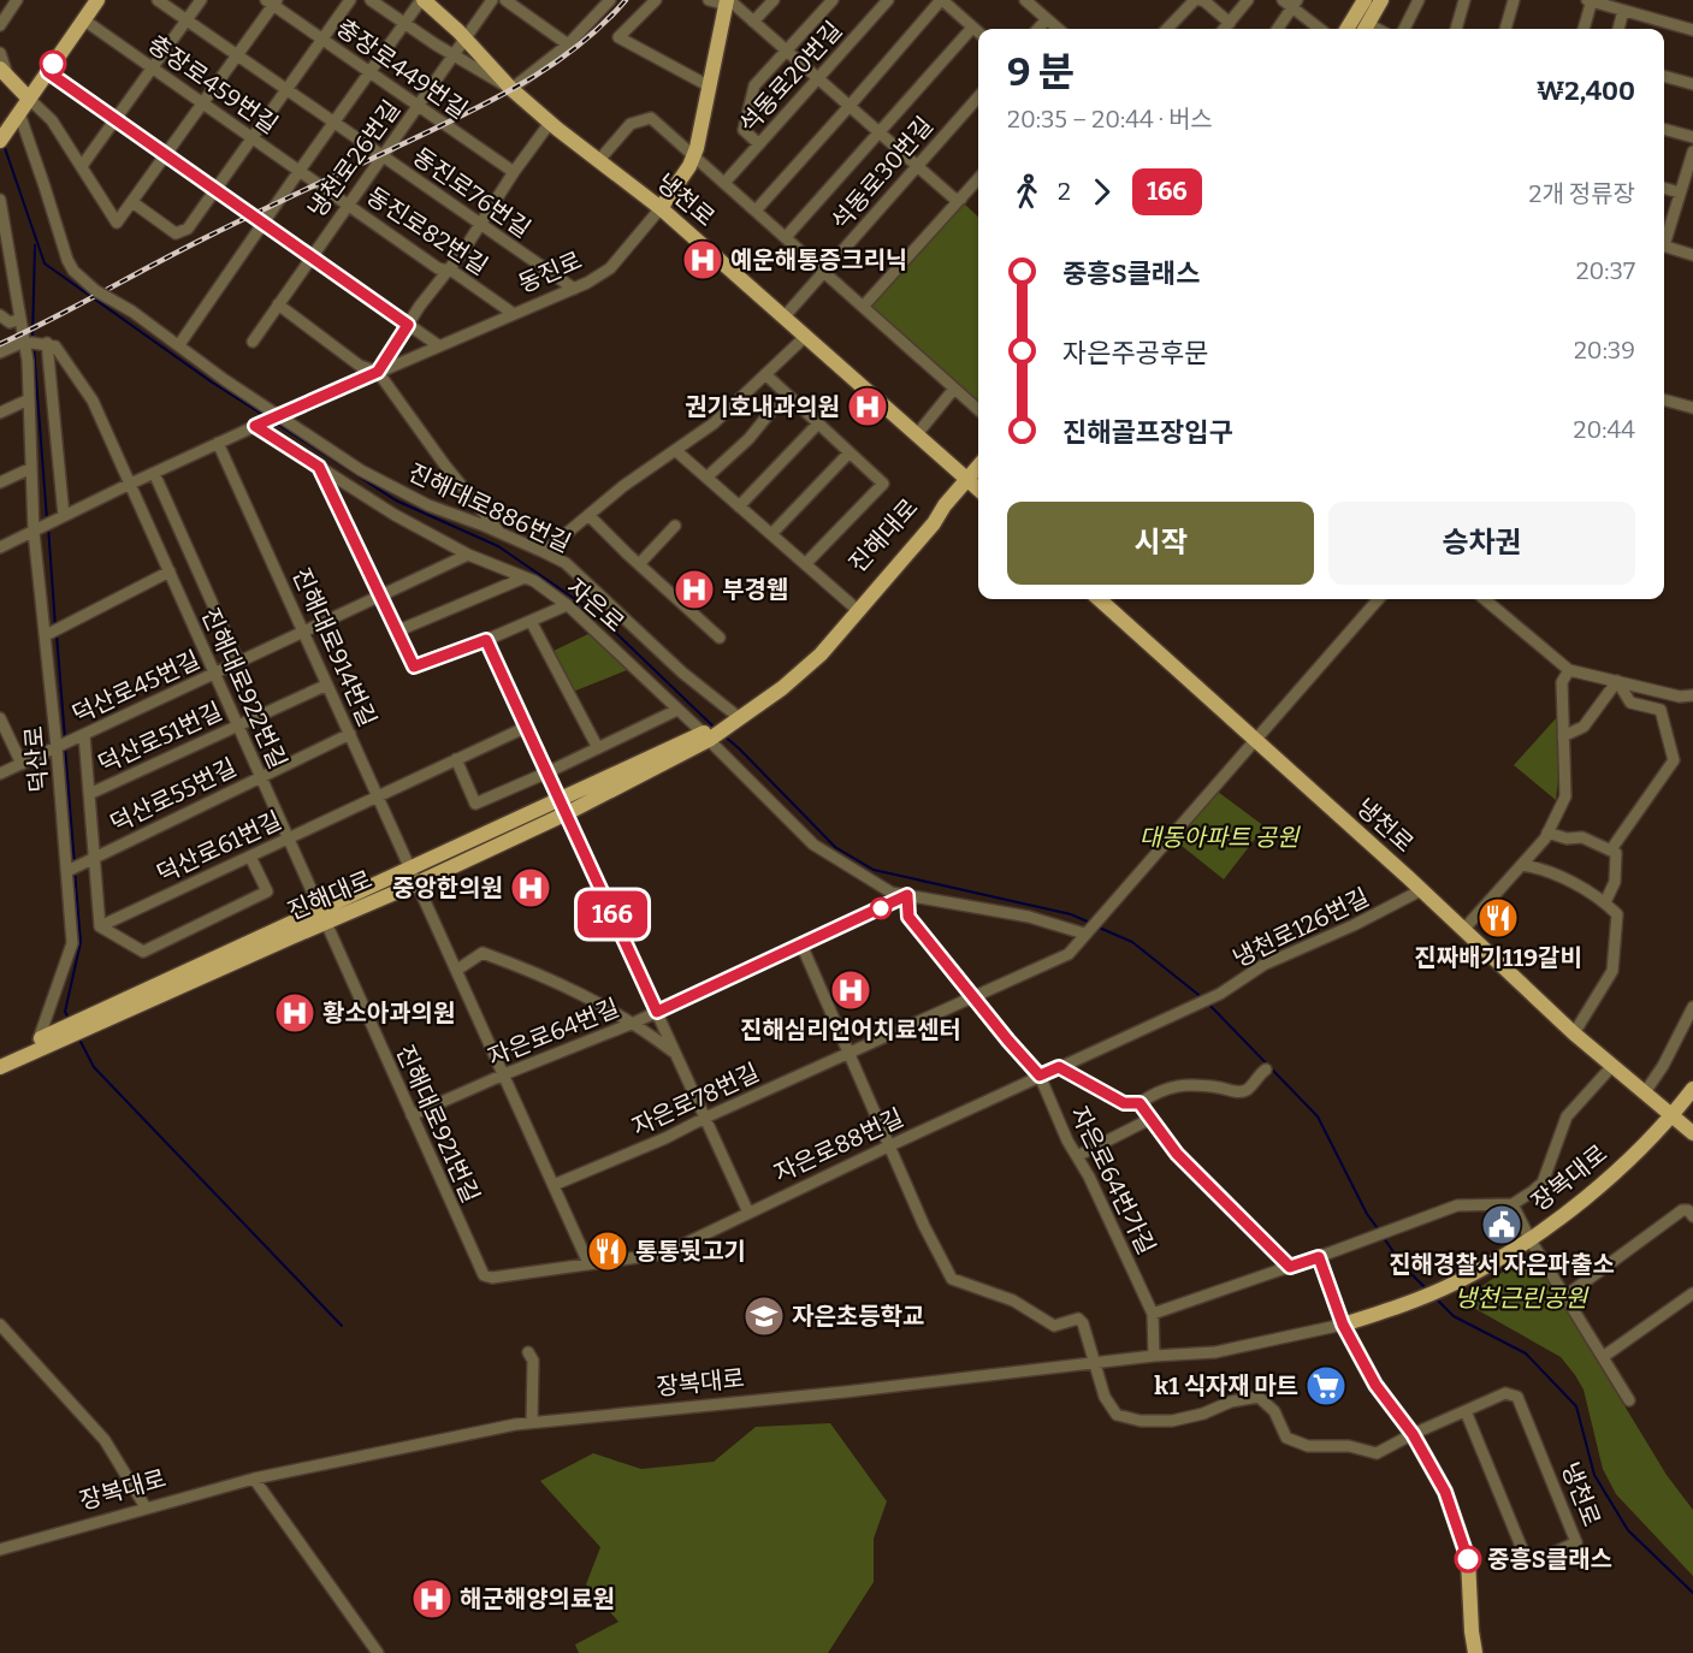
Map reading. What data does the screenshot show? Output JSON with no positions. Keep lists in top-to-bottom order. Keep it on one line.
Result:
{"streets":{"main road":["냉천로","동진로","진해대로","장복대로"],"street":["충장로449번길","석동로20번길","충장로459번길","냉천로26번길","석동로30번길","동진로76번길","동진로82번길","진해대로886번길","자은로","진해대로914번길","덕산로45번길","진해대로922번길","덕산로51번길","덕산로","덕산로55번길","덕산로61번길","냉천로126번길","자은로64번길","자은로78번길","진해대로921번길","자은로88번길","자은로64번가길"]},"crossings":[["충장로449번길","냉천로26번길"],["충장로459번길","동진로82번길"],["냉천로26번길","동진로76번길"],["냉천로26번길","냉천로"],["냉천로26번길","동진로82번길"],["석동로30번길","냉천로"],["동진로76번길","동진로"],["냉천로","동진로"],["냉천로","냉천로126번길"],["냉천로","자은로78번길"],["냉천로","장복대로"],["동진로82번길","동진로"],["동진로","진해대로886번길"],["동진로","자은로"],["동진로","진해대로914번길"],["동진로","진해대로922번길"],["동진로","덕산로"],["진해대로886번길","진해대로"],["진해대로","자은로"],["진해대로","진해대로914번길"],["진해대로","진해대로922번길"],["진해대로","덕산로"],["진해대로","진해대로921번길"],["자은로","덕산로45번길"],["자은로","자은로64번길"],["자은로","자은로78번길"],["자은로","자은로64번가길"],["진해대로914번길","덕산로45번길"],["진해대로914번길","덕산로51번길"],["진해대로914번길","덕산로55번길"],["진해대로914번길","덕산로61번길"],["진해대로914번길","자은로64번길"],["진해대로914번길","자은로78번길"],["진해대로914번길","자은로88번길"],["덕산로45번길","진해대로922번길"],["덕산로45번길","덕산로"],["덕산로45번길","덕산로55번길"],["진해대로922번길","덕산로51번길"],["진해대로922번길","덕산로55번길"],["진해대로922번길","덕산로61번길"],["진해대로922번길","진해대로921번길"],["덕산로51번길","덕산로55번길"],["덕산로","덕산로55번길"],["덕산로55번길","덕산로61번길"],["냉천로126번길","자은로88번길"],["자은로64번길","진해대로921번길"],["자은로64번길","자은로64번가길"],["자은로78번길","자은로64번가길"],["진해대로921번길","자은로88번길"],["자은로88번길","자은로64번가길"],["장복대로","자은로64번가길"]],"parks":["대동아파트 공원","냉천근린공원"],"places":{"hospital":["예운해통증크리닉","권기호내과의원","부경웹","중앙한의원","진해심리언어치료센터","황소아과의원","해군해양의료원"],"restaurant":["진짜배기119갈비","통통뒷고기"],"public building":["진해경찰서 자은파출소"],"school or university":["자은초등학교"],"supermarket":["k1 식자재 마트"],"other":["중흥S클래스"]},"lines":["bus line 166"],"page":{"on_map":"166","heading":["9 분","20:35 – 20:44 · 버스","₩2,400"],"legs":["2","166","2개 정류장"],"list":[{"name":"중흥S클래스","value":"20:37"},{"name":"자은주공후문","value":"20:39"},{"name":"진해골프장입구","value":"20:44"}],"buttons":["시작","승차권"]}}
